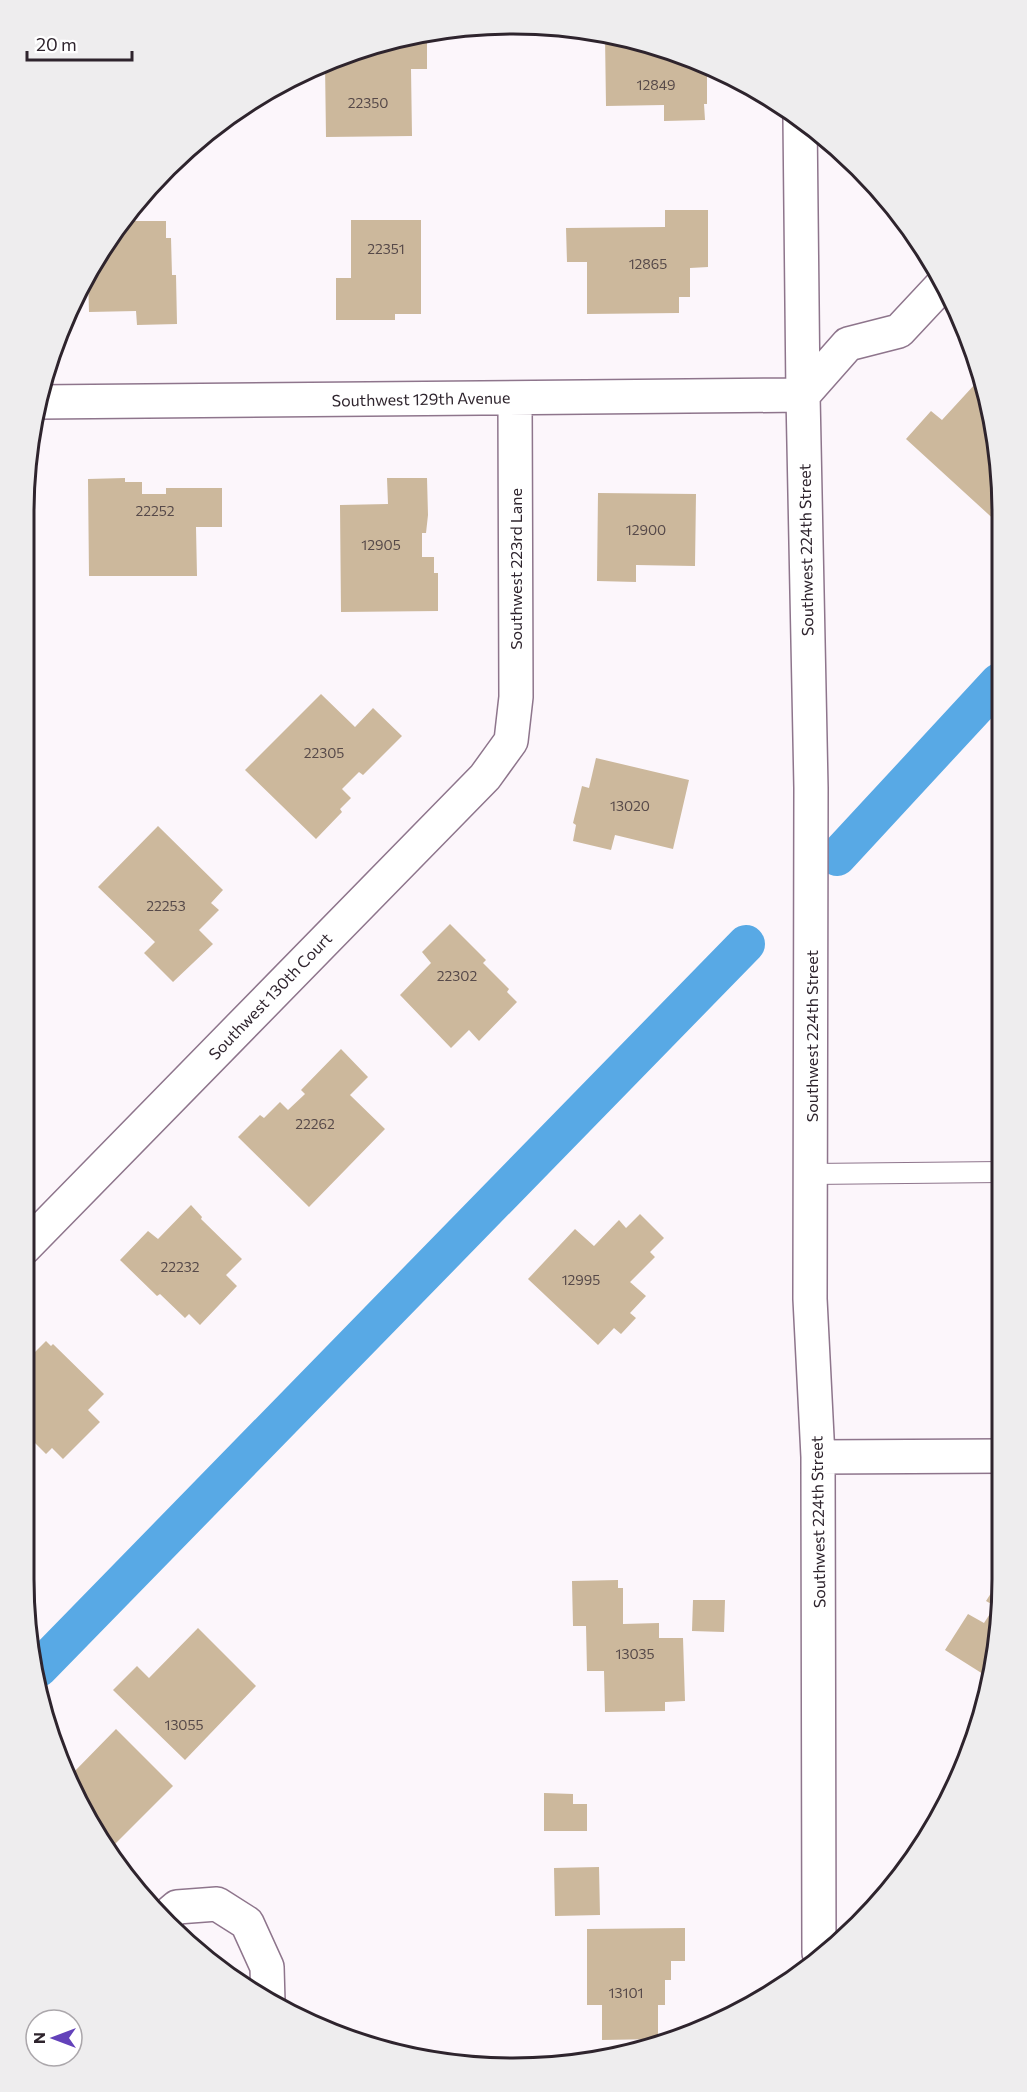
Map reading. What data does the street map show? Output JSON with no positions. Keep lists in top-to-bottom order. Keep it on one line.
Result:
{"streets":{"street":["Southwest 129th Avenue","Southwest 224th Street","Southwest 223rd Lane","Southwest 130th Court"]},"crossings":[["Southwest 129th Avenue","Southwest 224th Street"],["Southwest 129th Avenue","Southwest 223rd Lane"],["Southwest 223rd Lane","Southwest 130th Court"]],"house_numbers":["12849","22350","22351","12865","22252","12900","12905","22305","13020","22253","22302","22262","22232","12995","13035","13055","13101"],"scale_bar":"20 m","north":"left"}
